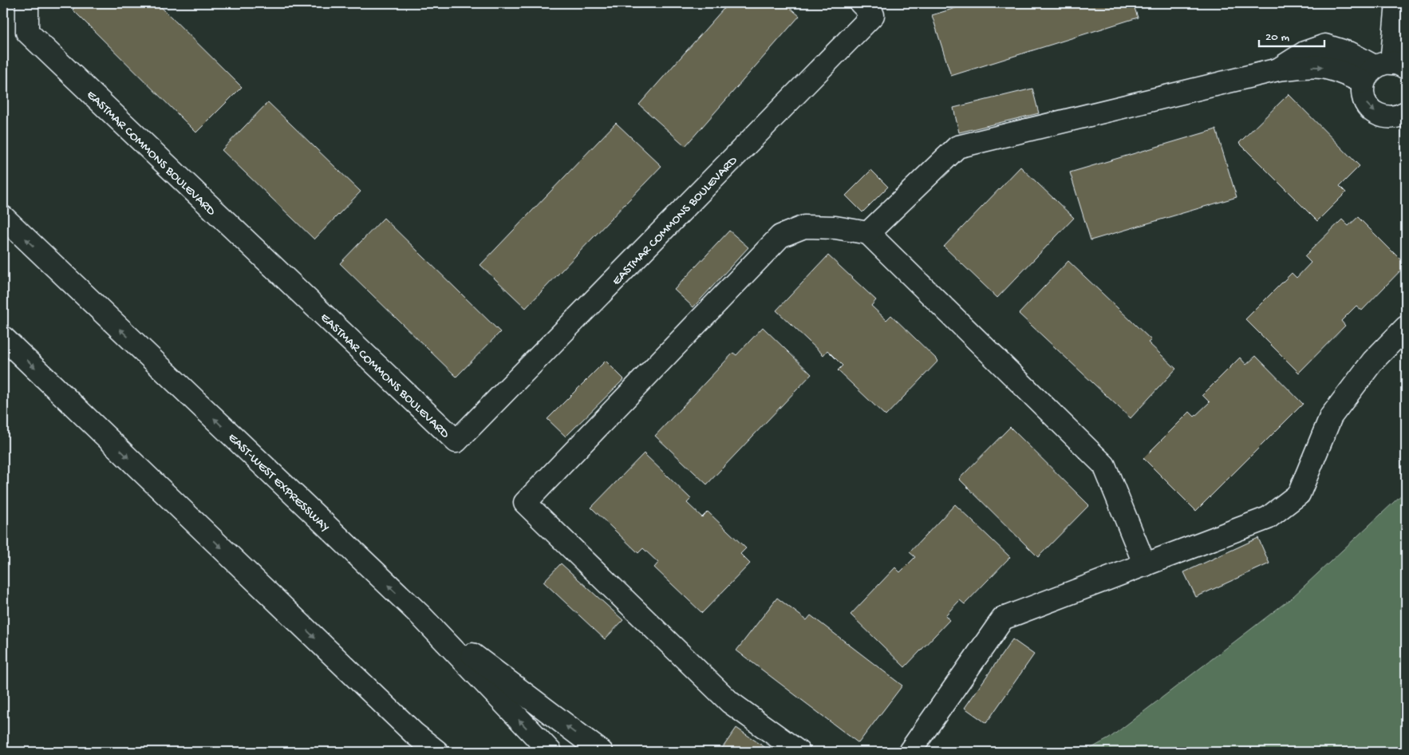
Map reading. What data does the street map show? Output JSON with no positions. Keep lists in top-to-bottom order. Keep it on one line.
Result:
{"streets":{"main road":["EASTMAR COMMONS BOULEVARD","EAST-WEST EXPRESSWAY"]},"scale_bar":"20 m"}
